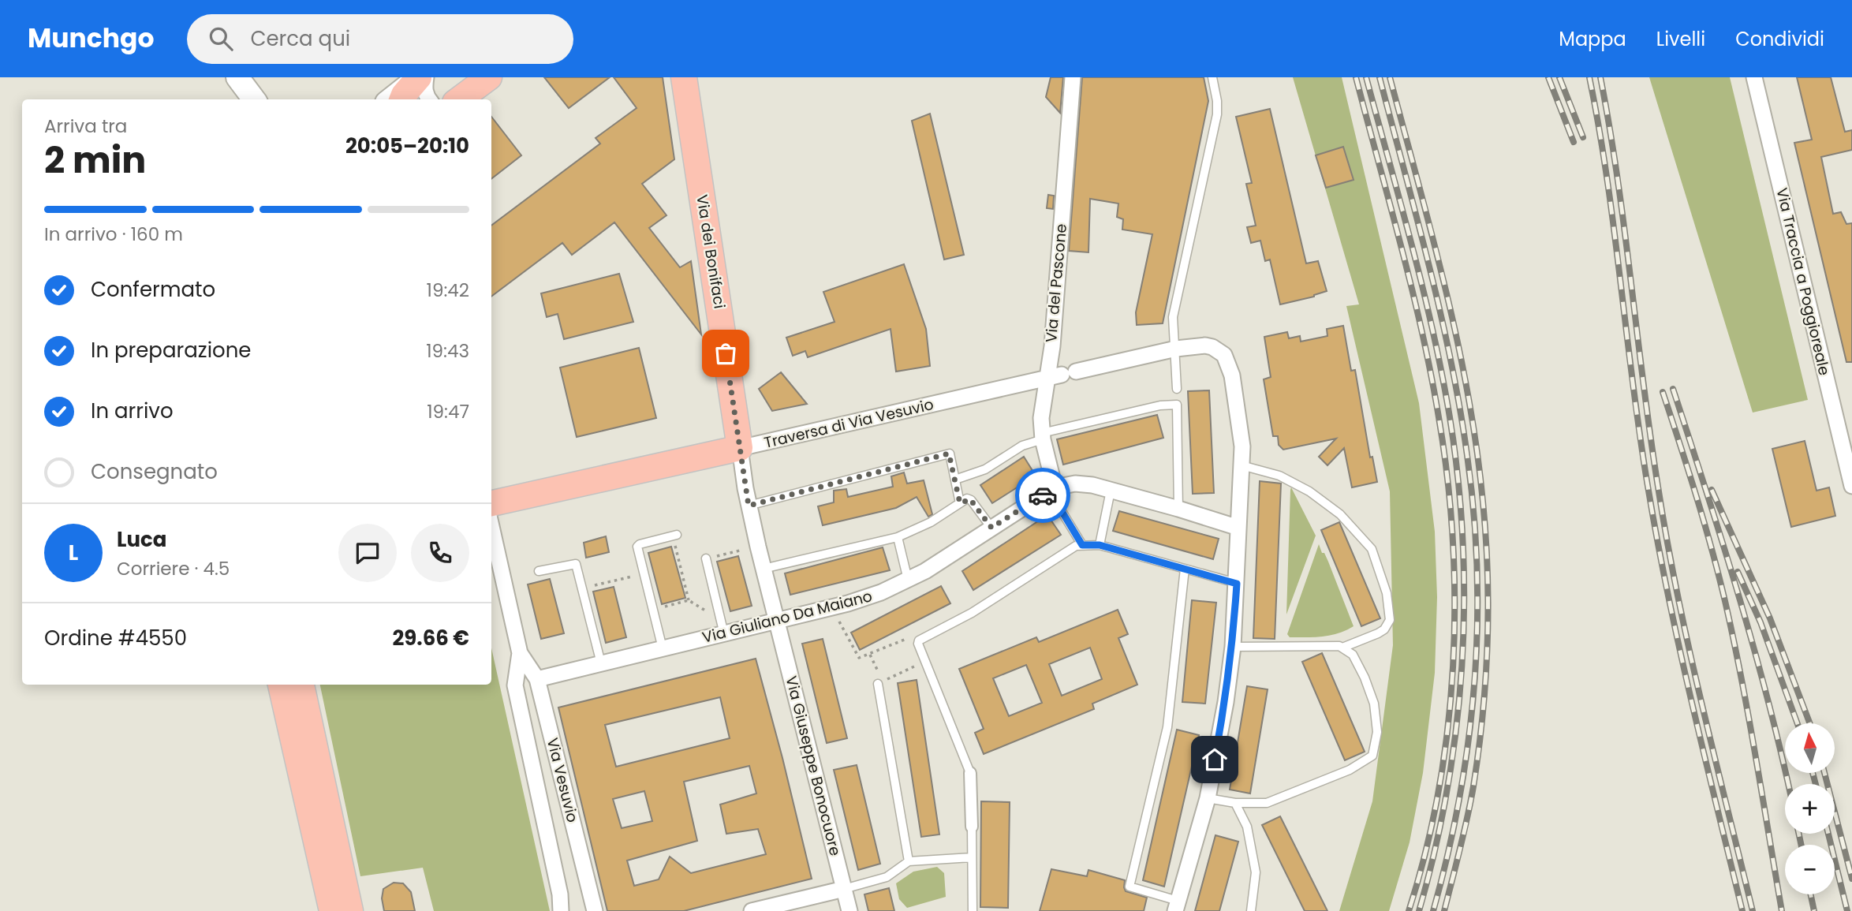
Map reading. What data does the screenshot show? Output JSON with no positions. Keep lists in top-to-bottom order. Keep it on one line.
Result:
{"streets":{"main road":["Via dei Bonifaci","Traversa di Via Vesuvio"],"street":["Via Traccia a Poggioreale","Via del Pascone","Via Giuliano Da Maiano","Via Giuseppe Bonocuore","Via Vesuvio"]},"crossings":[["Via dei Bonifaci","Traversa di Via Vesuvio"],["Via dei Bonifaci","Via Giuliano Da Maiano"],["Via dei Bonifaci","Via Giuseppe Bonocuore"],["Via del Pascone","Traversa di Via Vesuvio"],["Via del Pascone","Via Giuliano Da Maiano"],["Via Giuliano Da Maiano","Via Giuseppe Bonocuore"],["Via Giuliano Da Maiano","Via Vesuvio"]],"north":"top","page":{"header":"Munchgo","search":"Cerca qui","nav":["Mappa","Livelli","Condividi"],"heading":["2 min","Arriva tra","20:05–20:10"],"panel":["Luca","Corriere · 4.5","Ordine #4550","29.66 €"],"bar":"In arrivo · 160 m","list":[["Confermato","19:42"],["In preparazione","19:43"],["In arrivo","19:47"],"Consegnato"],"round":"L","map_buttons":["+","−"]}}
